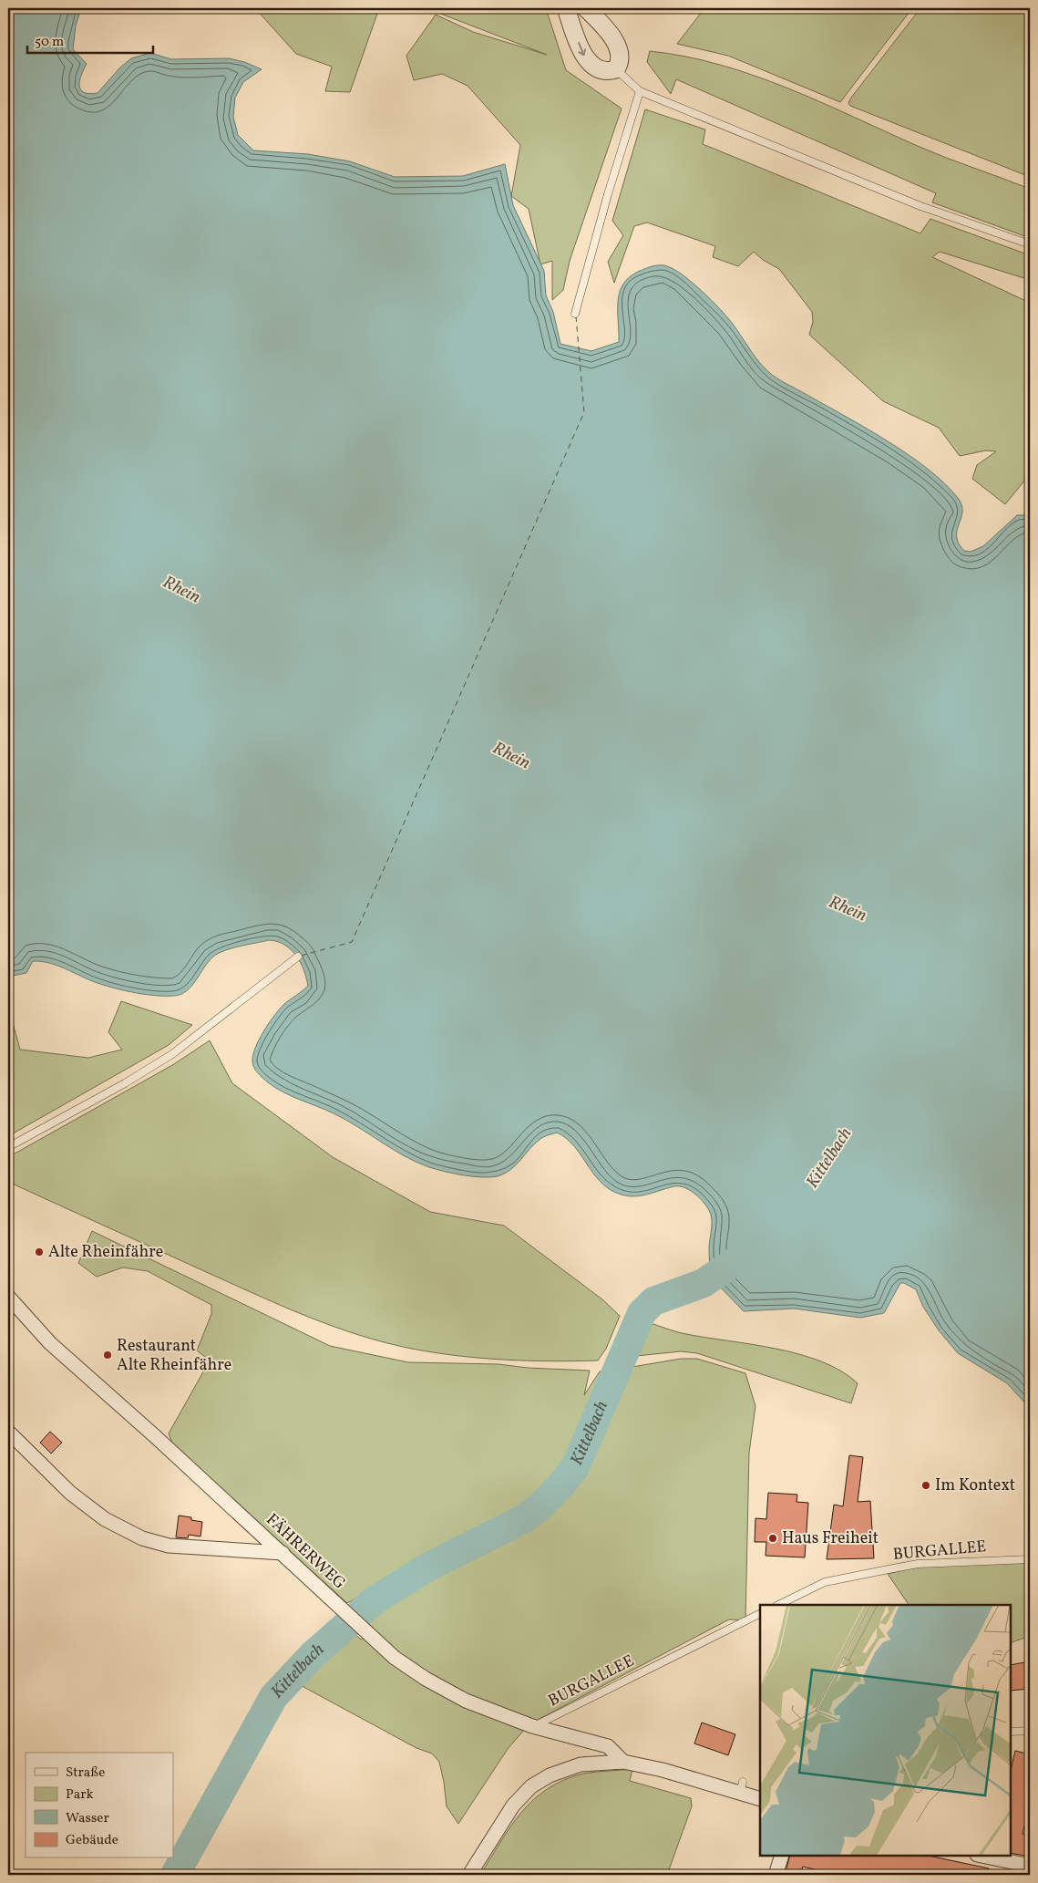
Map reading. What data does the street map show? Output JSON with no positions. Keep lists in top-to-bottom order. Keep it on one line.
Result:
{"streets":{"street":["FÄHRERWEG"],"lane":["BURGALLEE"]},"crossings":[["BURGALLEE","FÄHRERWEG"]],"water":["Rhein","Kittelbach"],"places":["Alte Rheinfähre","Restaurant Alte Rheinfähre","Im Kontext","Haus Freiheit"],"legend":["Straße","Park","Wasser","Gebäude"],"scale_bar":"50 m"}
